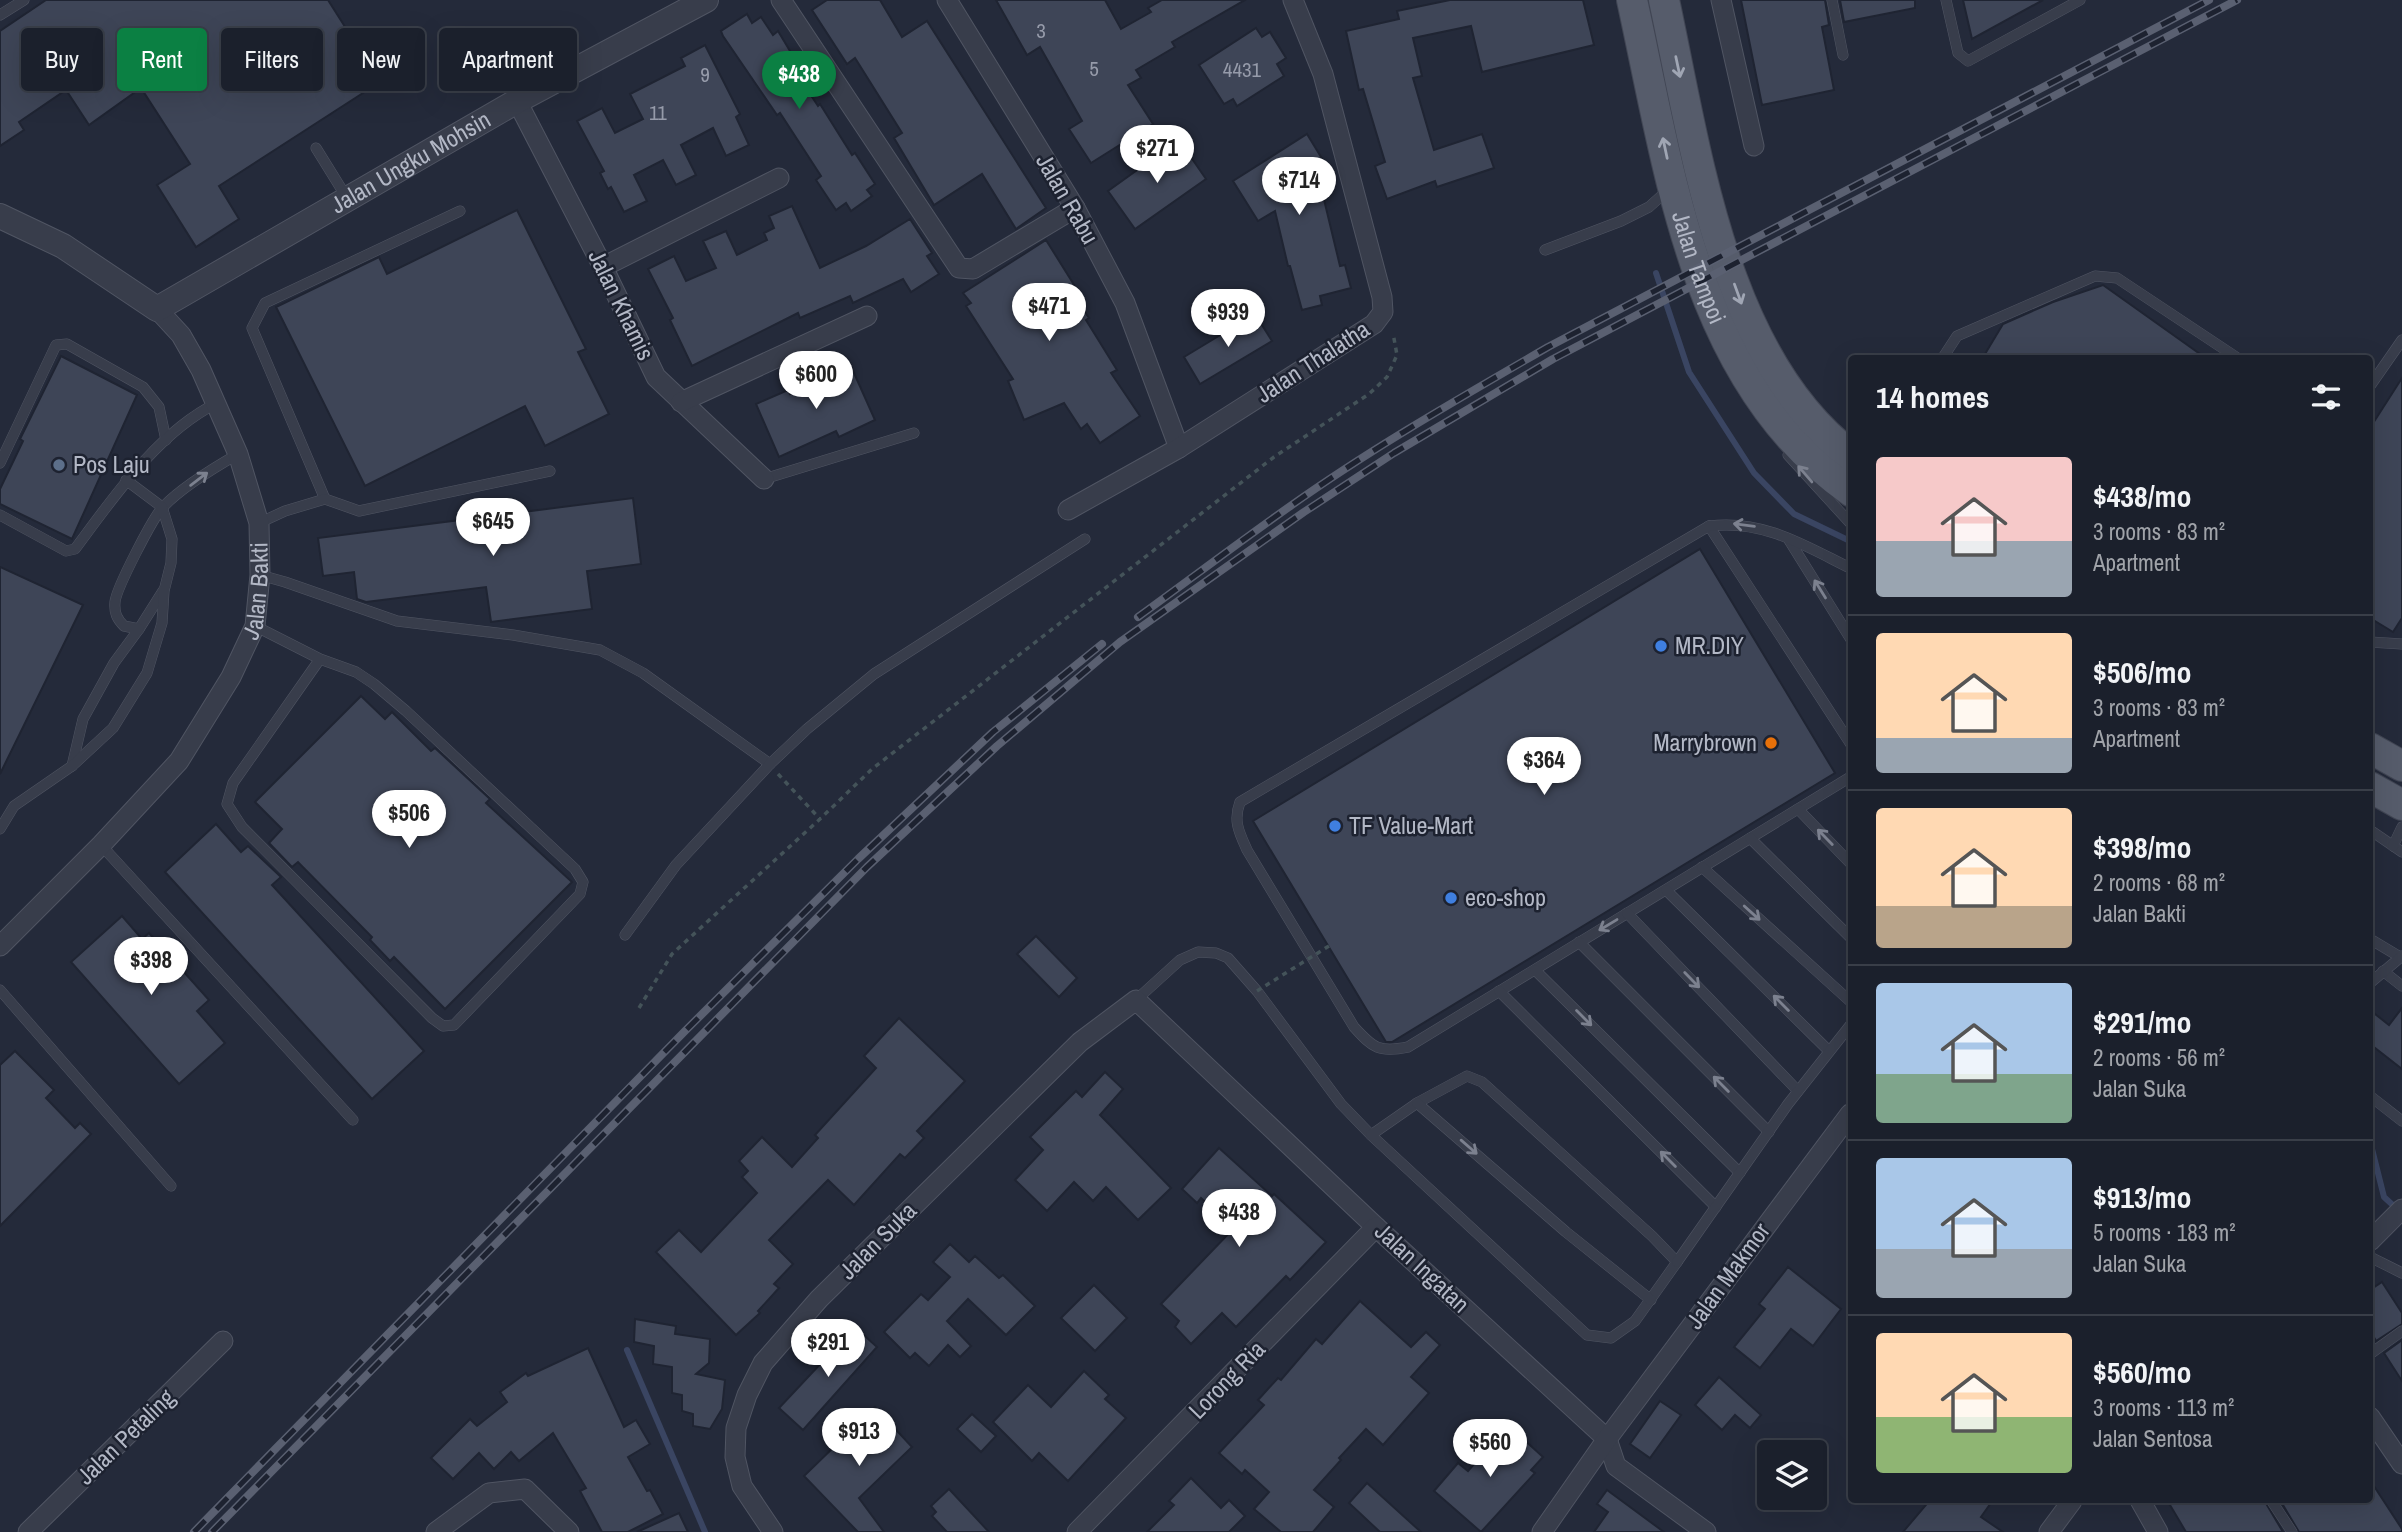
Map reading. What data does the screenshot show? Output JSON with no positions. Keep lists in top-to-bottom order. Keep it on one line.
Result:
{"streets":{"main road":["Jalan Tampoi"],"street":["Jalan Ungku Mohsin","Jalan Rabu","Jalan Khamis","Jalan Thalatha","Jalan Bakti","Jalan Suka","Jalan Ingatan","Jalan Makmor","Lorong Ria","Jalan Petaling"]},"crossings":[["Jalan Ungku Mohsin","Jalan Khamis"],["Jalan Ungku Mohsin","Jalan Bakti"],["Jalan Rabu","Jalan Thalatha"],["Jalan Suka","Jalan Ingatan"],["Jalan Ingatan","Jalan Makmor"],["Jalan Ingatan","Lorong Ria"]],"places":["Pos Laju","MR.DIY","Marrybrown","TF Value-Mart","eco-shop"],"house_numbers":["3","5","4431","9","11"],"page":{"chip":["Buy","Rent","Filters","New","Apartment"],"price":["$438","$271","$714","$471","$939","$600","$645","$364","$506","$398","$438","$291","$913","$560"],"heading":"14 homes","list":[{"name":"$438/mo","note":"3 rooms · 83 m² · Apartment"},{"name":"$506/mo","note":"3 rooms · 83 m² · Apartment"},{"name":"$398/mo","note":"2 rooms · 68 m² · Jalan Bakti"},{"name":"$291/mo","note":"2 rooms · 56 m² · Jalan Suka"},{"name":"$913/mo","note":"5 rooms · 183 m² · Jalan Suka"},{"name":"$560/mo","note":"3 rooms · 113 m² · Jalan Sentosa"}]}}
